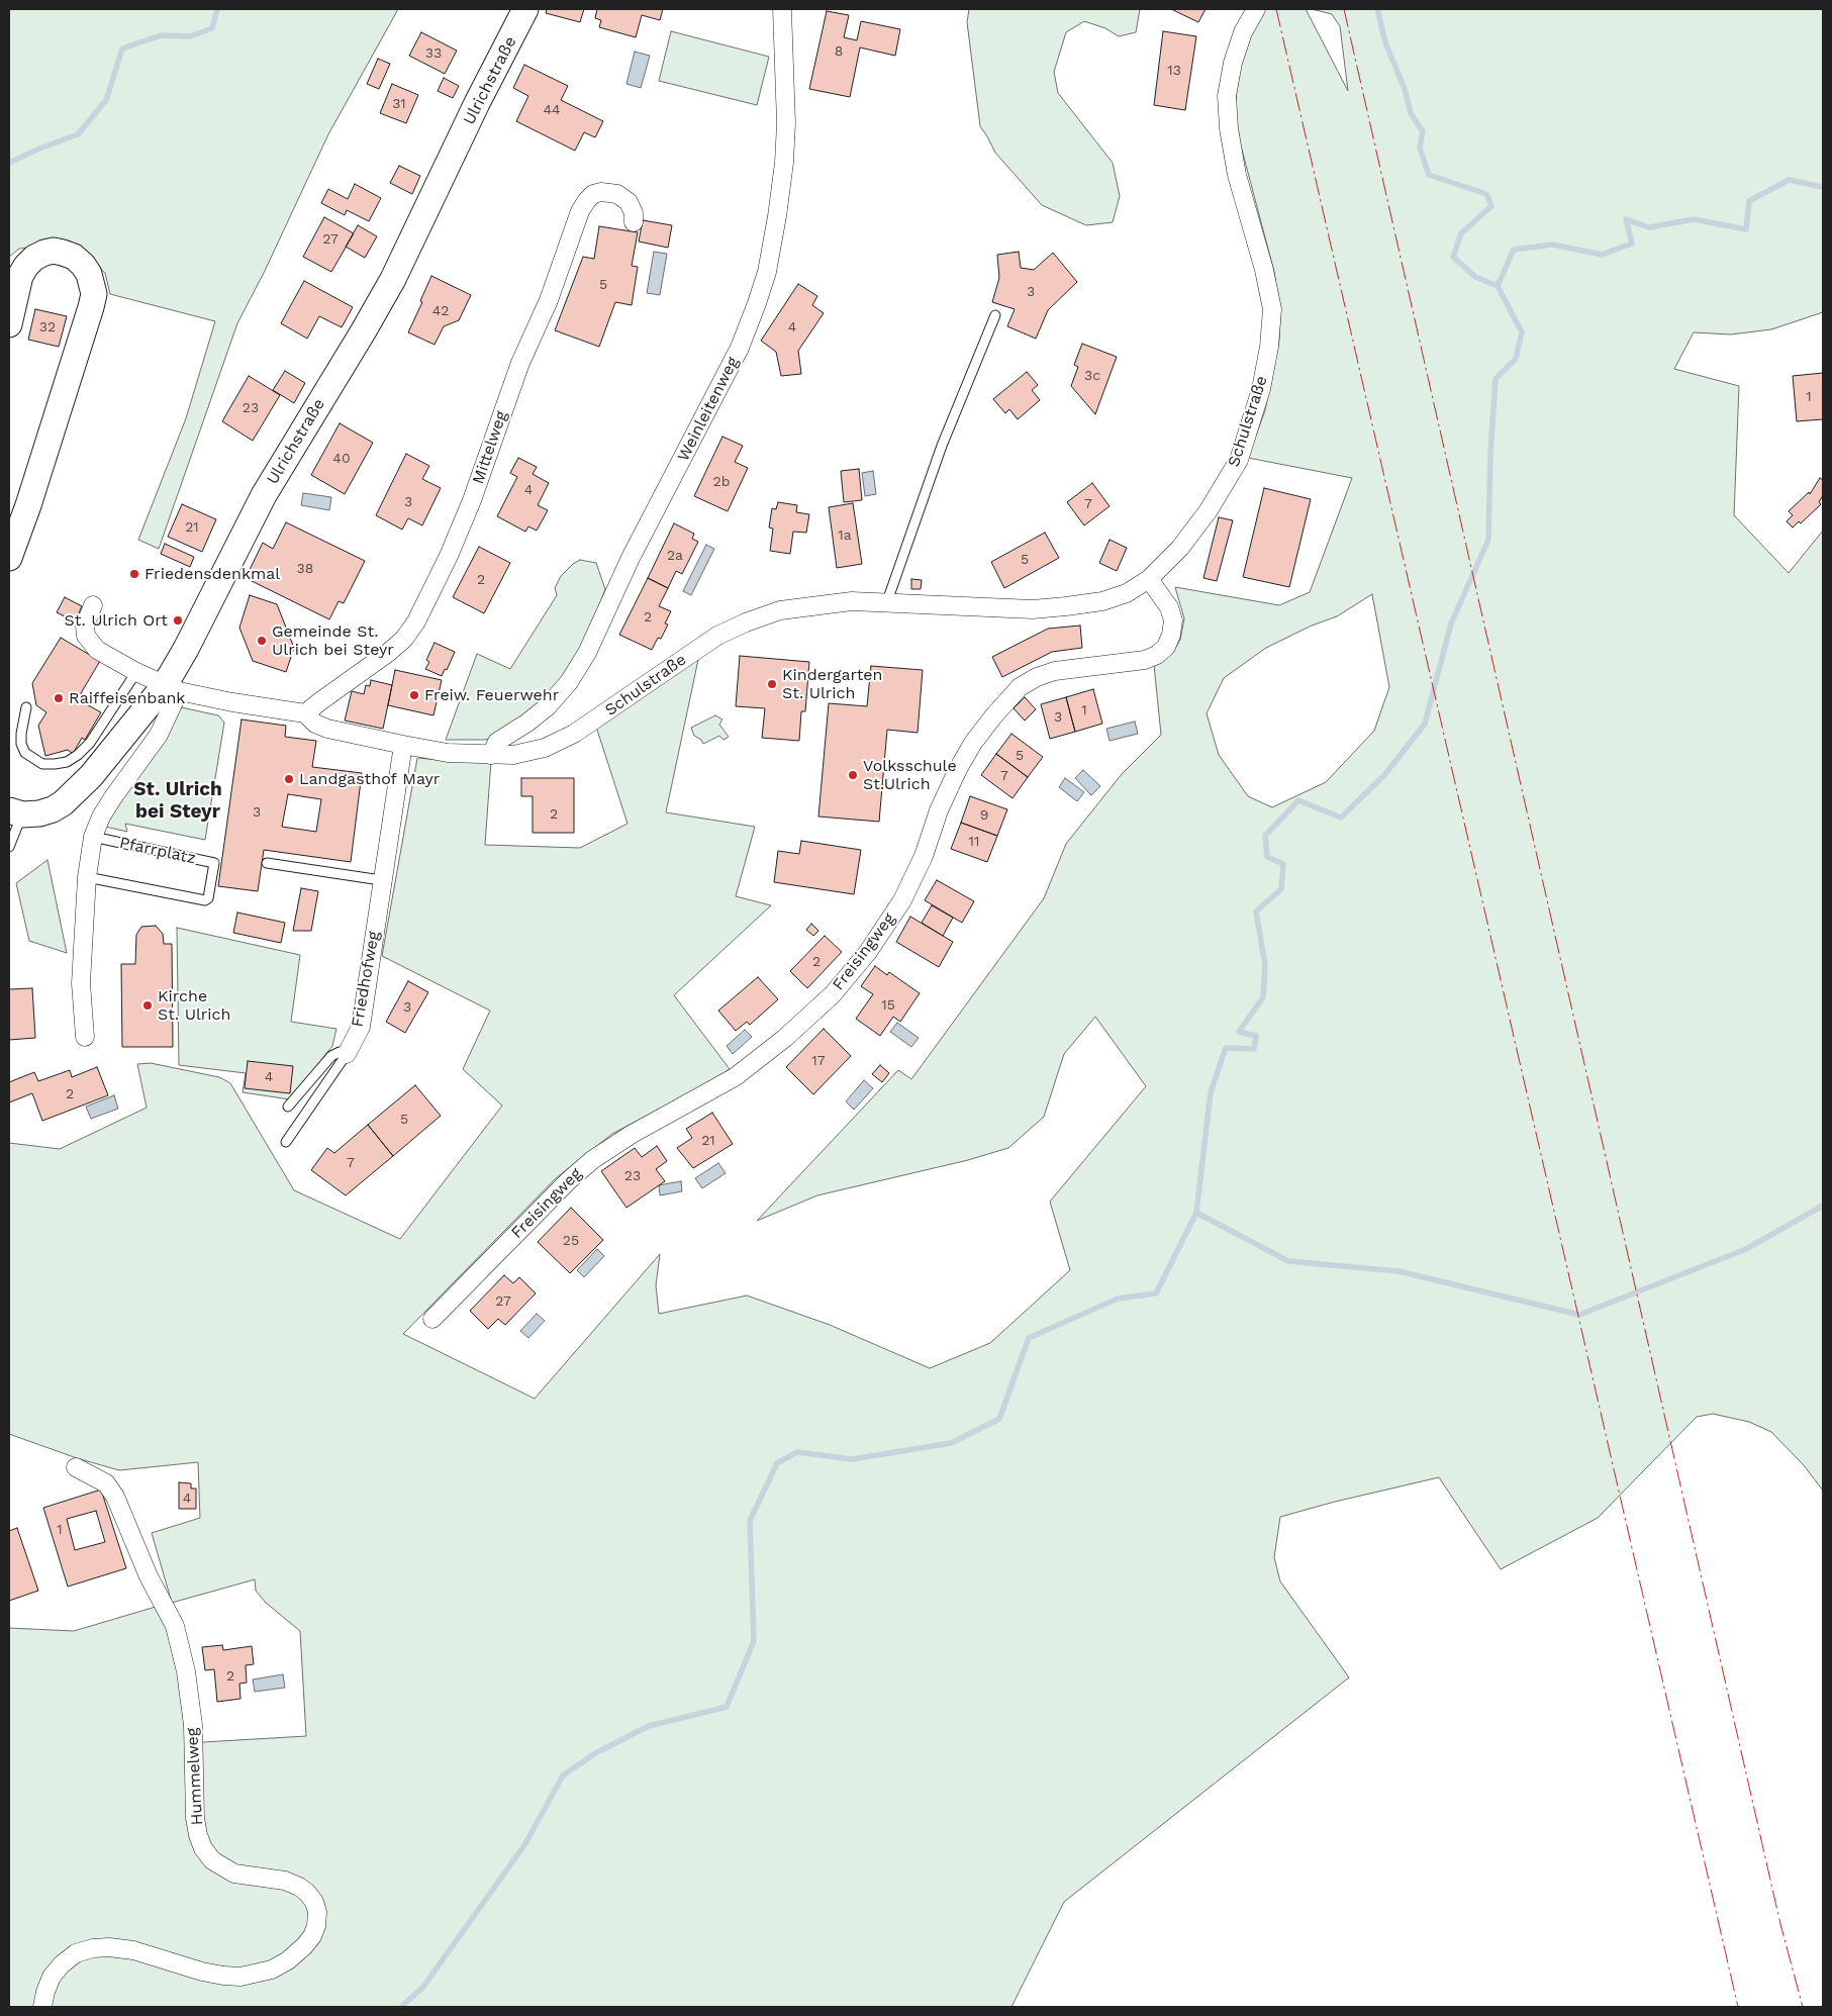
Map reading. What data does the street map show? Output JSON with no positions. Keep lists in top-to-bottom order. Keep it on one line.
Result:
{"streets":{"street":["Ulrichstraße","Weinleitenweg","Schulstraße","Mittelweg","Freisingweg","Friedhofweg","Hummelweg"],"lane":["Pfarrplatz"]},"crossings":[["Weinleitenweg","Schulstraße"],["Schulstraße","Freisingweg"],["Schulstraße","Friedhofweg"]],"districts":["St. Ulrich bei Steyr"],"places":["Friedensdenkmal","St. Ulrich Ort","Gemeinde St. Ulrich bei Steyr","Kindergarten St. Ulrich","Freiw. Feuerwehr","Raiffeisenbank","Volksschule St.Ulrich","Landgasthof Mayr","Kirche St. Ulrich"],"house_numbers":["8","33","13","31","44","27","5","3","42","32","4","3c","1","23","40","2b","4","3","7","21","1a","2a","5","38","2","2","1","3","5","7","3","2","9","11","2","15","3","17","4","2","5","21","7","23","25","27","4","1","2"]}
